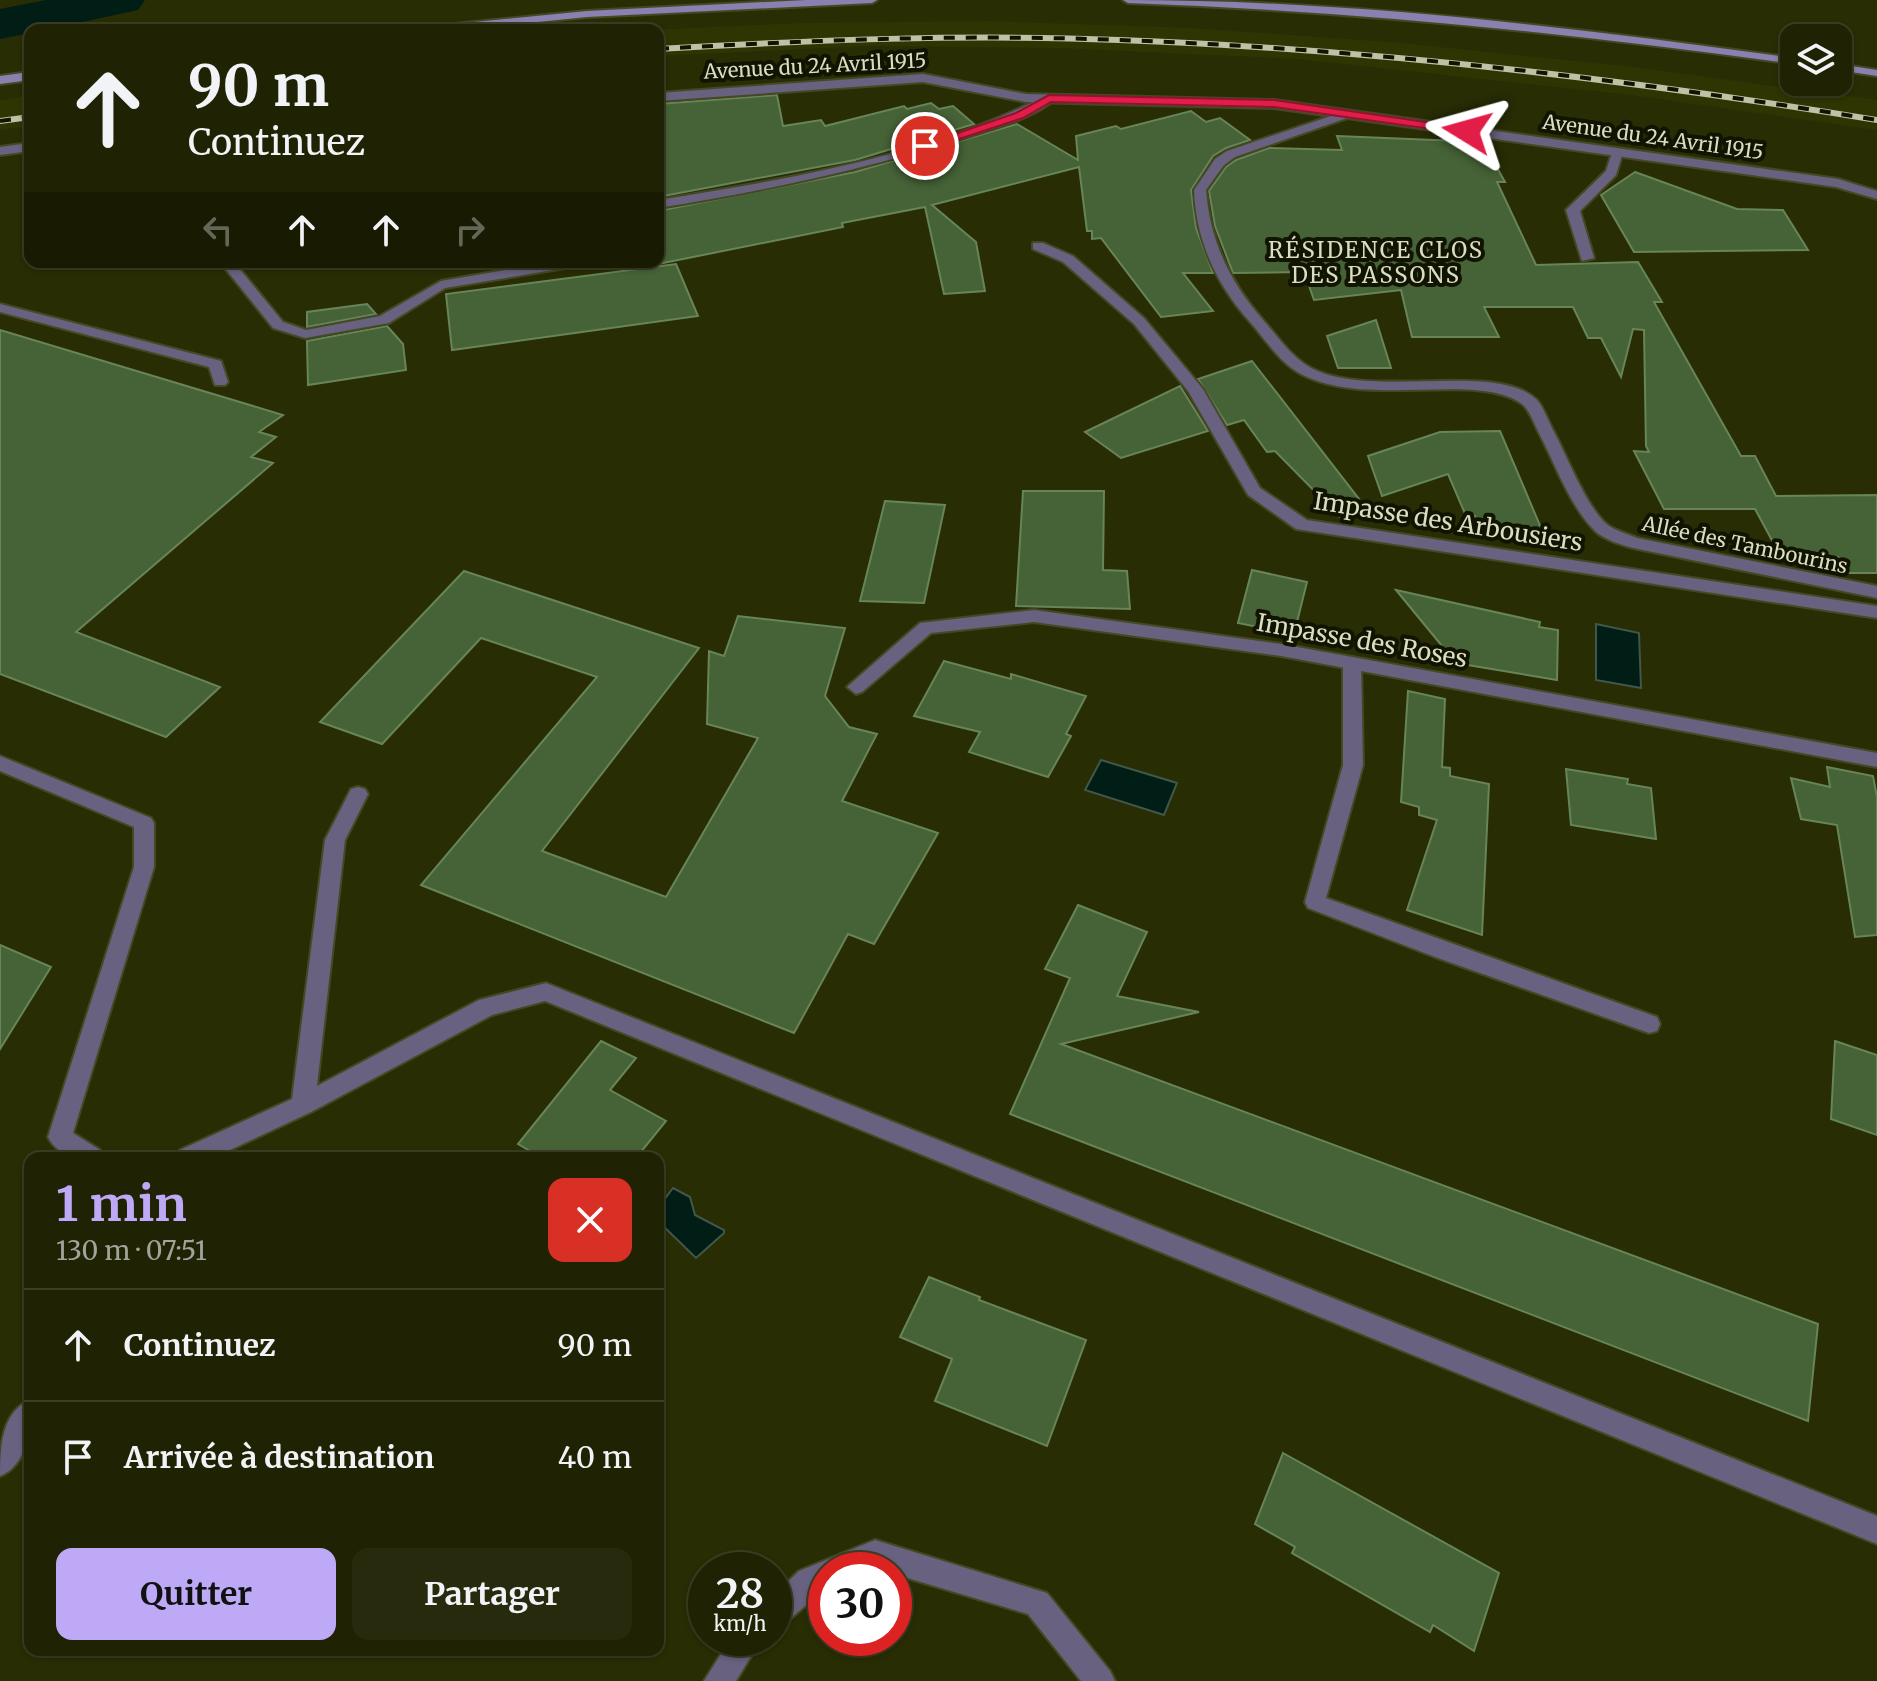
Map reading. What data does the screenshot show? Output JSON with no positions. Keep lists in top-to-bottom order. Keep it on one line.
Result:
{"streets":{"street":["Avenue du 24 Avril 1915","Impasse des Arbousiers","Allée des Tambourins","Impasse des Roses"]},"crossings":[["Avenue du 24 Avril 1915","Allée des Tambourins"]],"districts":["RÉSIDENCE CLOS DES PASSONS"],"page":{"turn":["90 m","Continuez"],"heading":["1 min","130 m · 07:51"],"list":[{"name":"Continuez","value":"90 m"},{"name":"Arrivée à destination","value":"40 m"}],"buttons":["Quitter","Partager"],"speed":"28 km/h","limit":"30"}}
